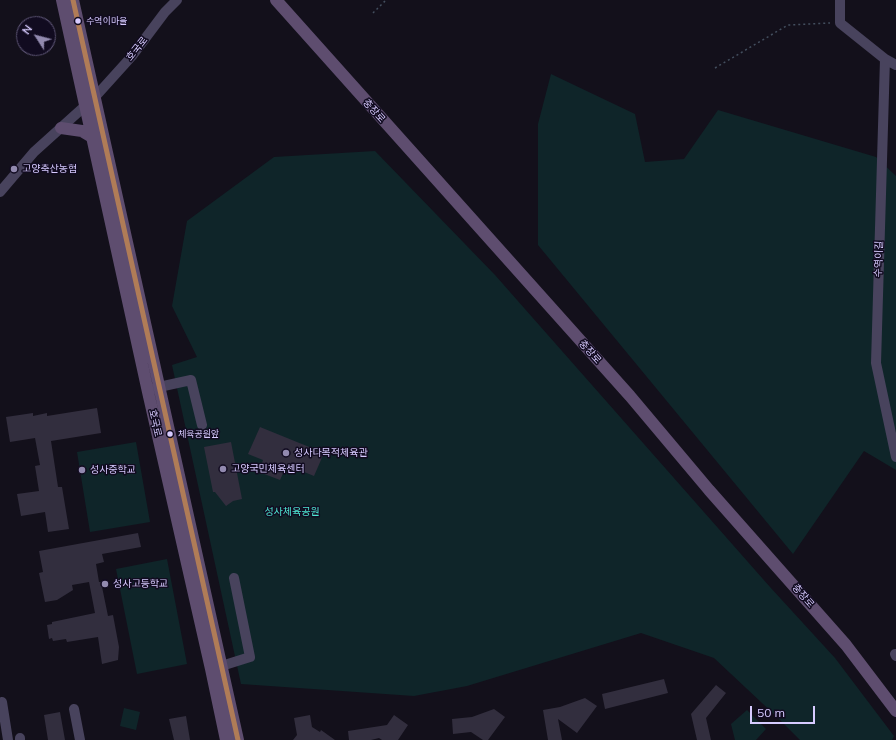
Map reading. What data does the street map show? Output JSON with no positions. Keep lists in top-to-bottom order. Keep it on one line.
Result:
{"streets":{"main road":["호국로","충장로"],"street":["수역이길"]},"parks":["성사체육공원"],"places":["수역이마을","고양축산농협","체육공원앞","성사다목적체육관","고양국민체육센터","성사중학교","성사고등학교"],"scale_bar":"50 m","north":"top left"}
